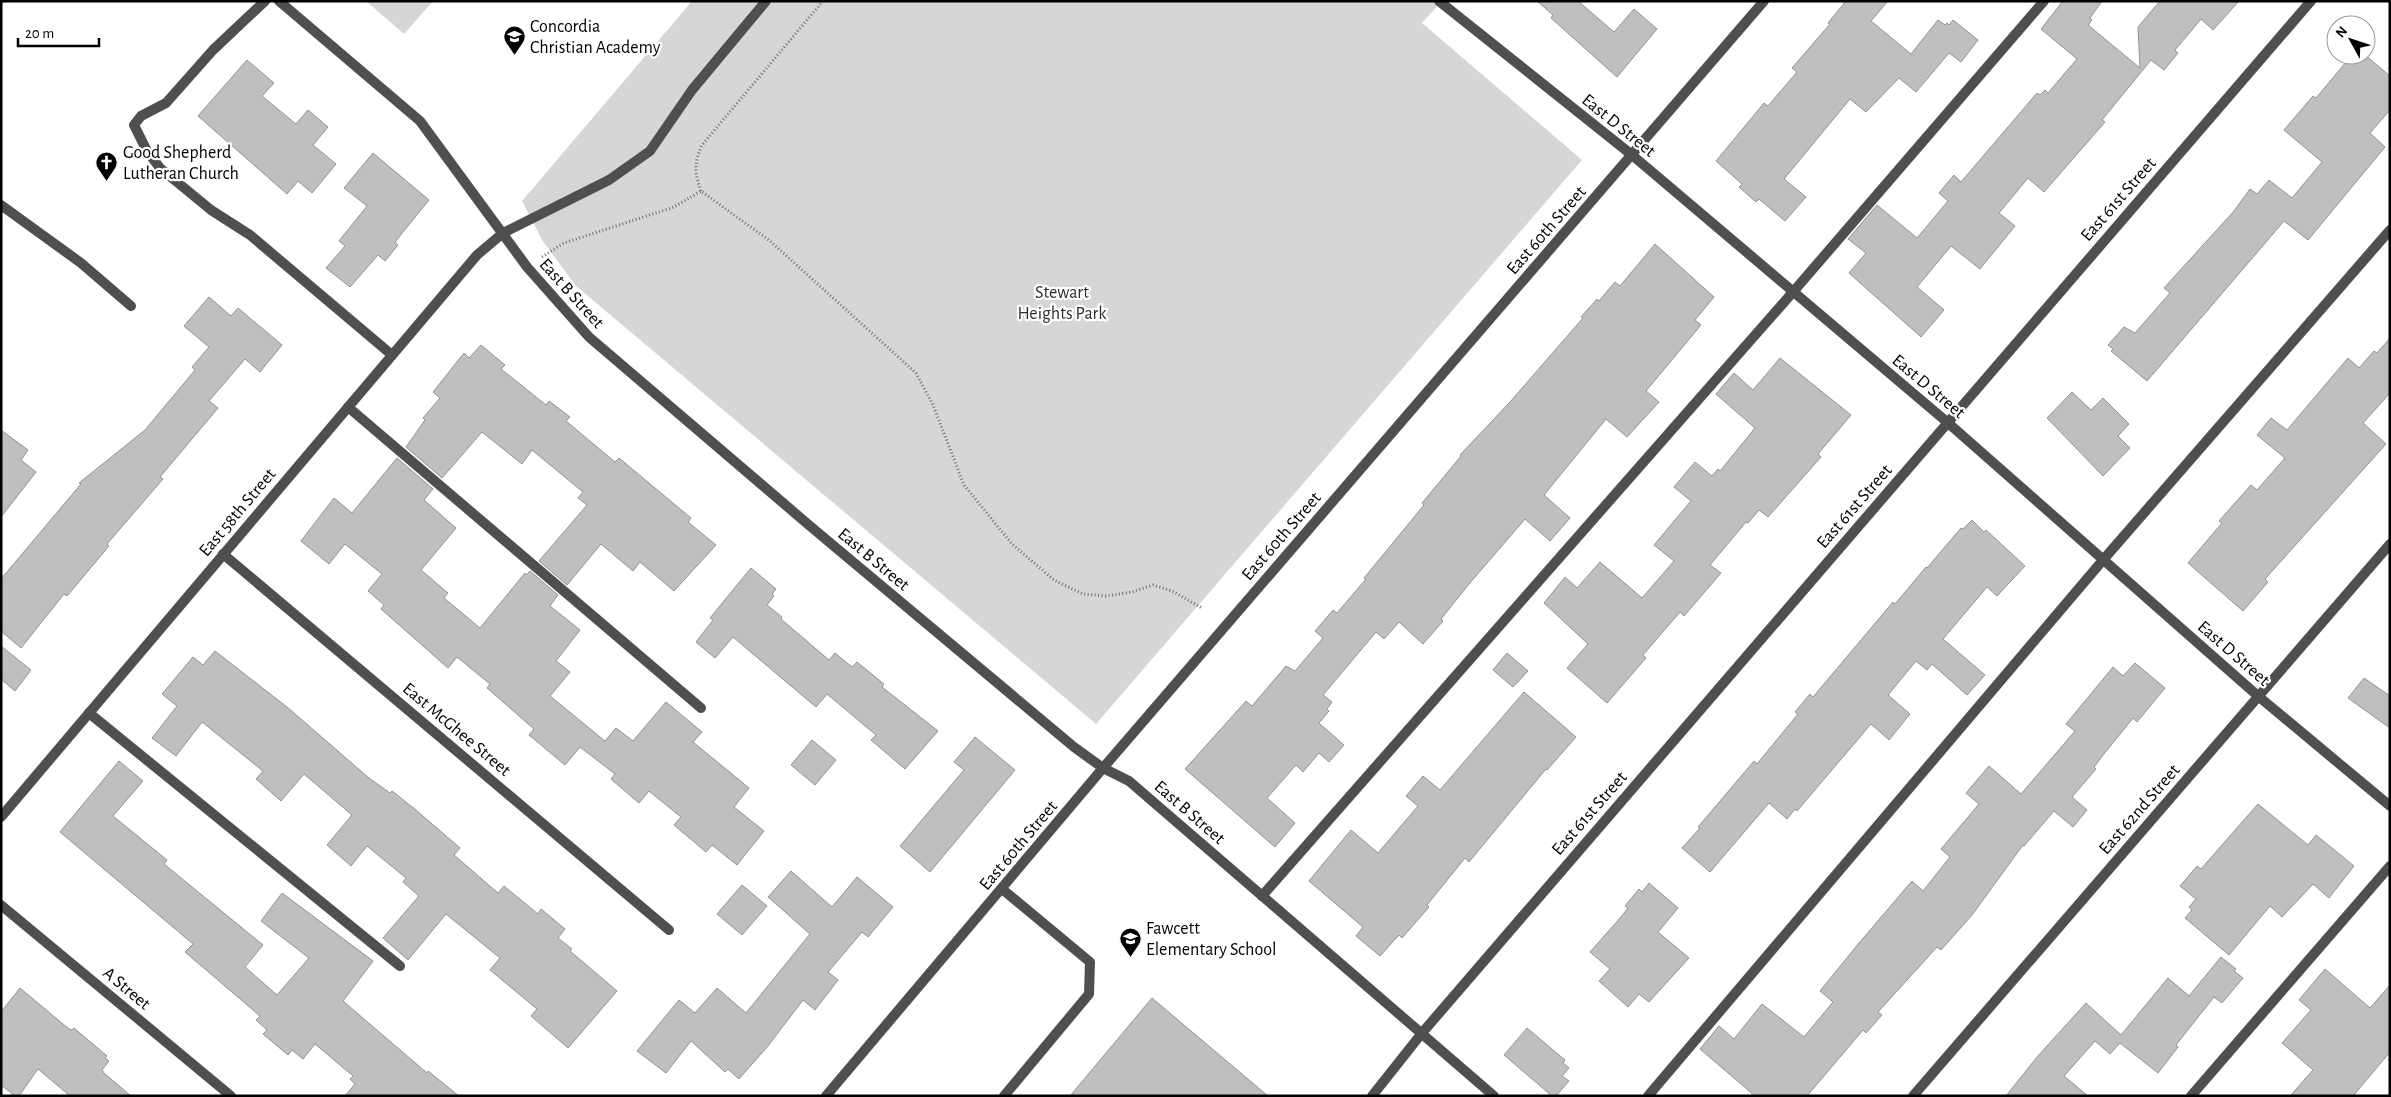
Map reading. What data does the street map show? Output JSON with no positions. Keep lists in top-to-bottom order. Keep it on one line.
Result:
{"streets":{"street":["East D Street","East 61st Street","East 60th Street","East B Street","East 58th Street","East McGhee Street","East 62nd Street","A Street"]},"crossings":[["East D Street","East 61st Street"],["East D Street","East 60th Street"],["East D Street","East 62nd Street"],["East 61st Street","East B Street"],["East 60th Street","East B Street"],["East B Street","East 58th Street"],["East 58th Street","East McGhee Street"]],"parks":["Stewart Heights Park"],"places":{"school or university":["Concordia Christian Academy","Fawcett Elementary School"],"church":["Good Shepherd Lutheran Church"]},"scale_bar":"20 m","north":"top left"}
